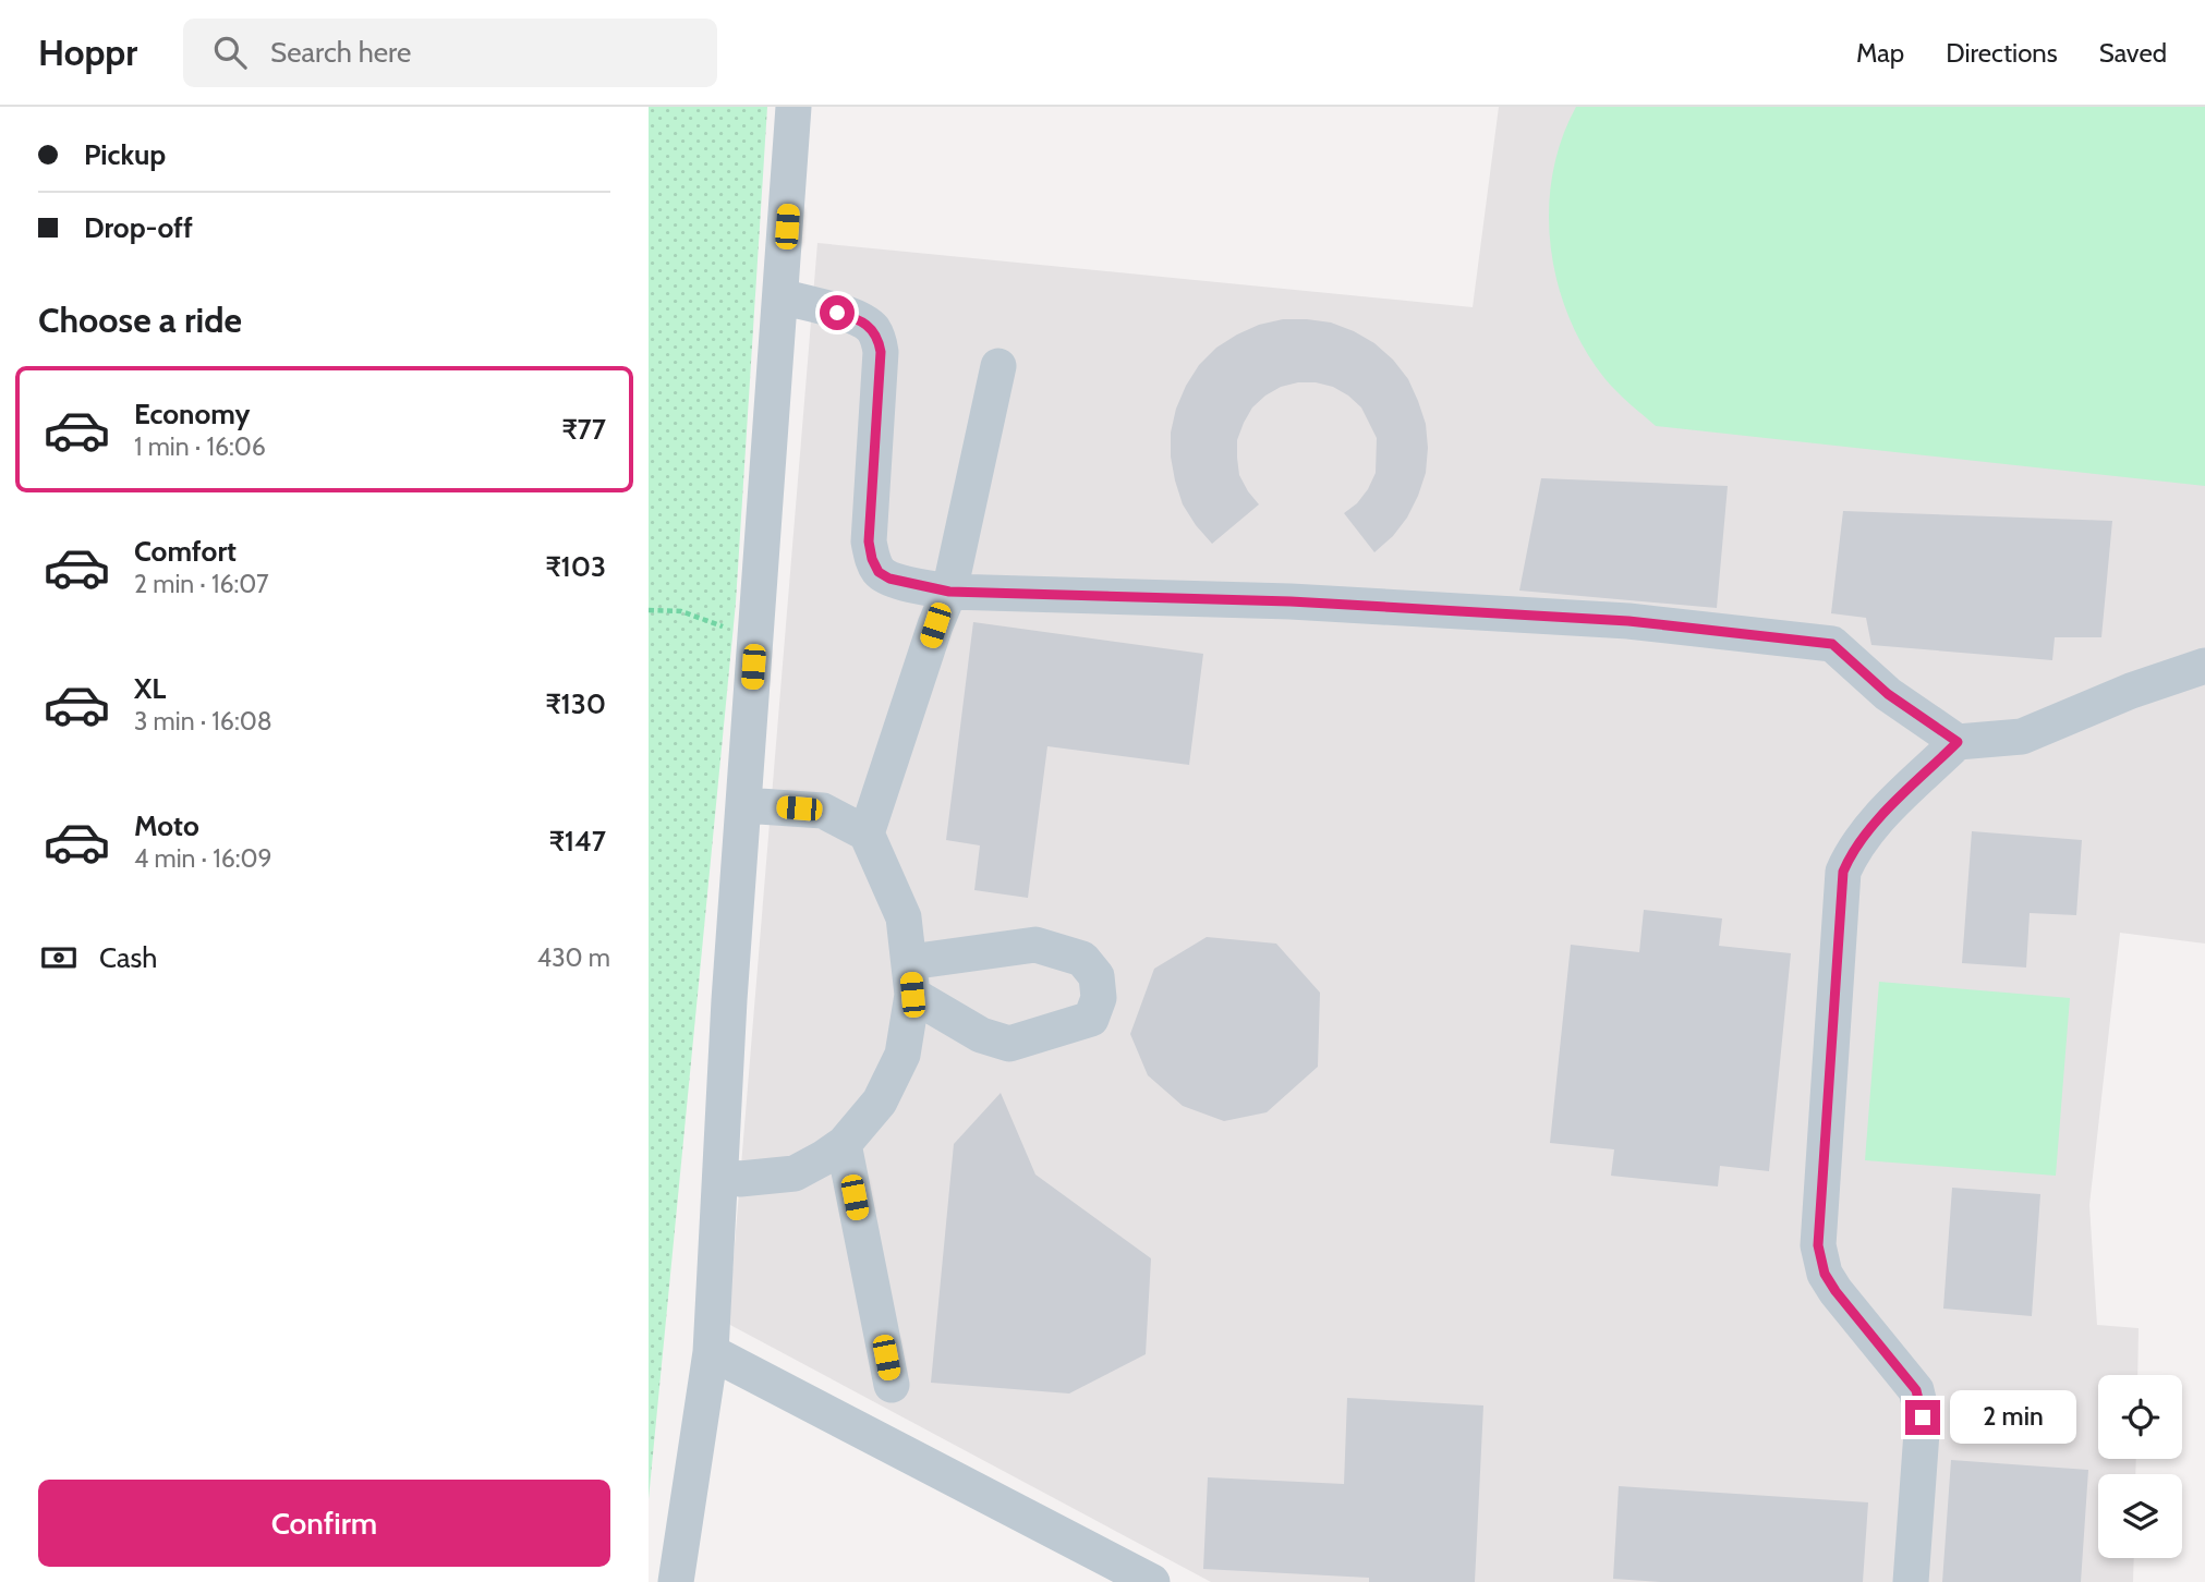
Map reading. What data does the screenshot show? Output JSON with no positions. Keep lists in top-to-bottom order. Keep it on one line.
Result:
{"page":{"header":"Hoppr","search":"Search here","nav":["Map","Directions","Saved"],"banner":["Pickup","Drop-off"],"heading":"Choose a ride","list":[{"name":"Economy","note":"1 min · 16:06","value":"₹77"},{"name":"Comfort","note":"2 min · 16:07","value":"₹103"},{"name":"XL","note":"3 min · 16:08","value":"₹130"},{"name":"Moto","note":"4 min · 16:09","value":"₹147"}],"pay":["Cash","430 m"],"bubble":"2 min","buttons":"Confirm"}}
